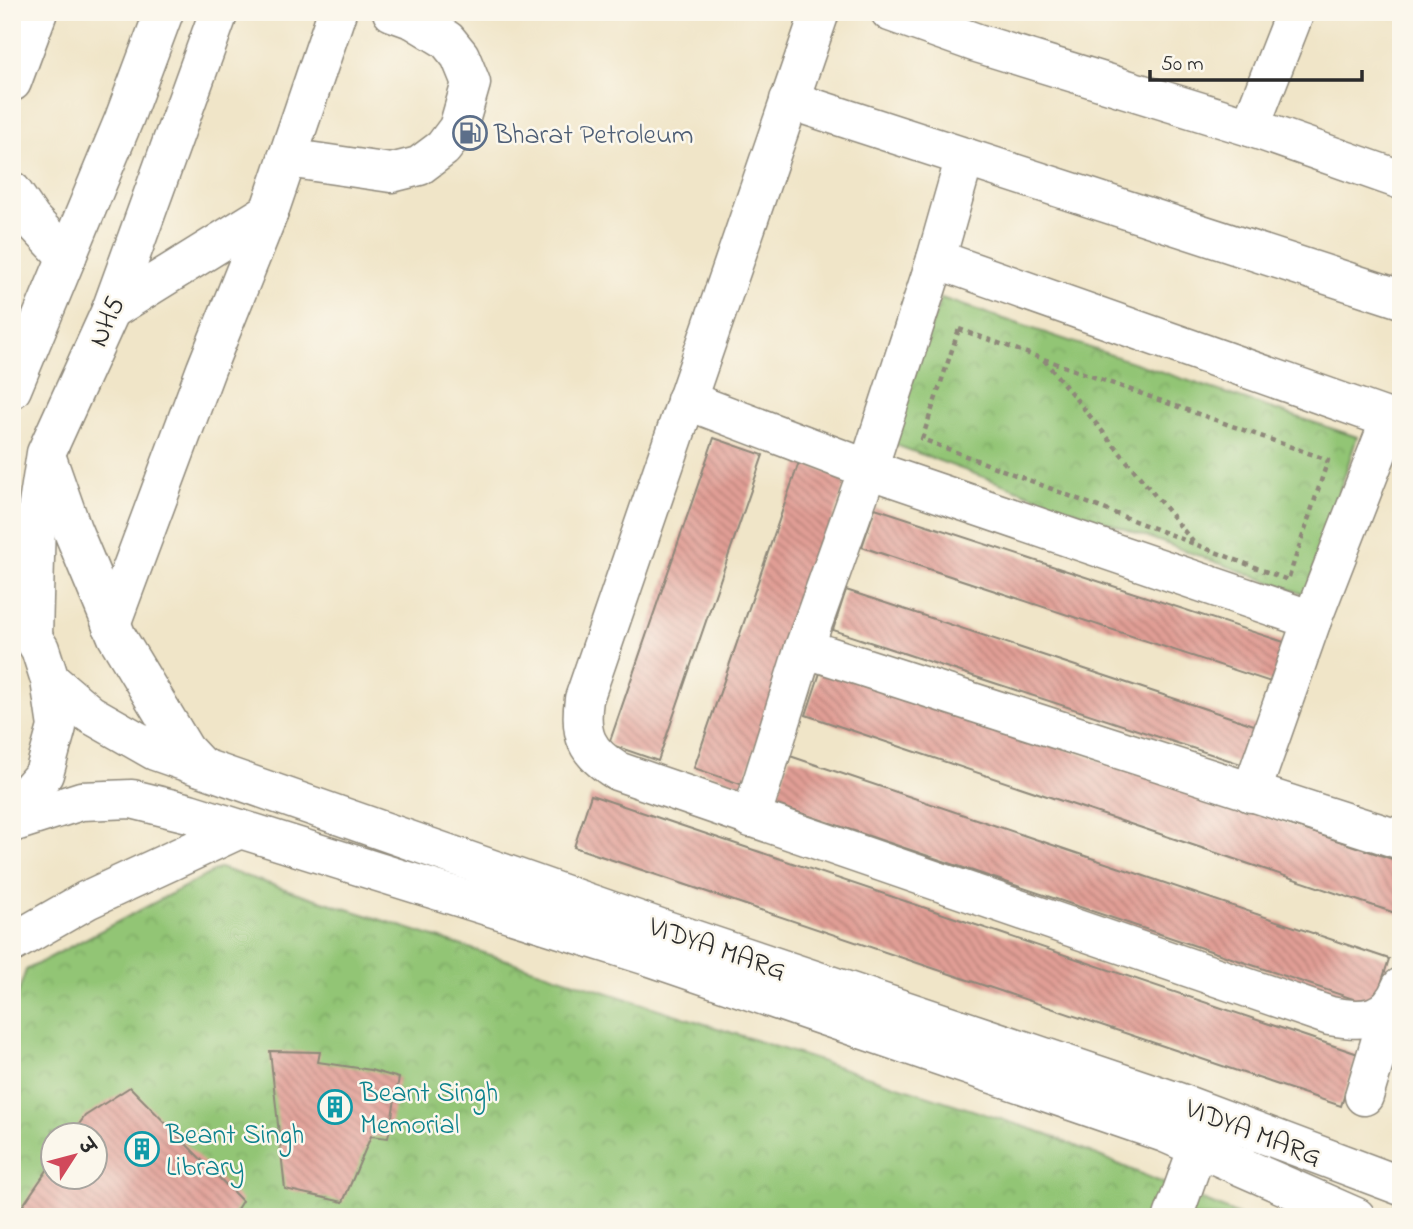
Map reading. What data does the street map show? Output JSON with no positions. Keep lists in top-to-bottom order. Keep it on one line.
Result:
{"streets":{"main road":["NH5","VIDYA MARG"]},"crossings":[["NH5","VIDYA MARG"]],"places":{"fuel station":["Bharat Petroleum"],"building":["Beant Singh Memorial","Beant Singh Library"]},"scale_bar":"50 m","north":"top right"}
